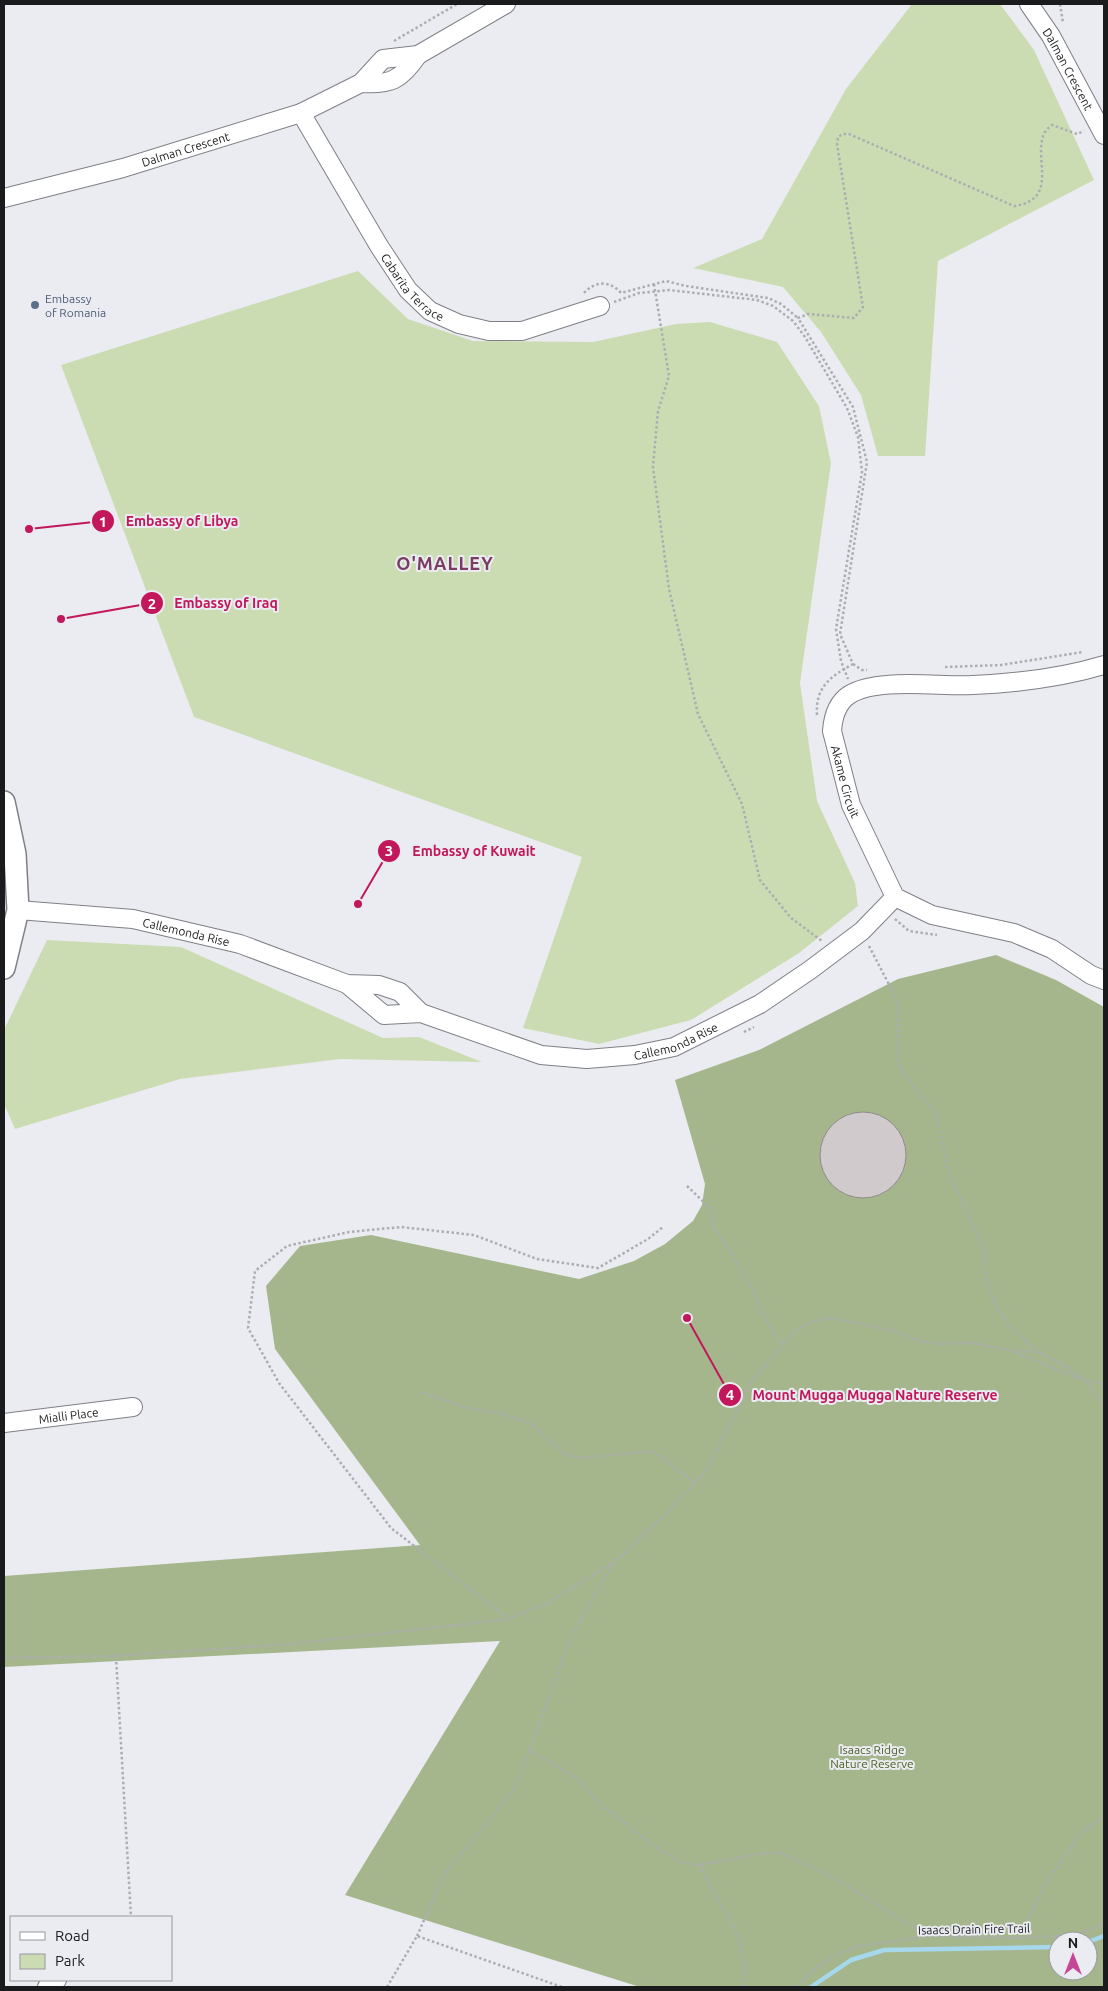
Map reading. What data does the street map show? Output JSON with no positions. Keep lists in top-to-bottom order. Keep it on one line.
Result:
{"streets":{"street":["Dalman Crescent","Cabarita Terrace","Akame Circuit","Callemonda Rise","Mialli Place"],"path":["Isaacs Drain Fire Trail"]},"crossings":[["Dalman Crescent","Cabarita Terrace"],["Akame Circuit","Callemonda Rise"]],"districts":["O'MALLEY"],"parks":["Isaacs Ridge Nature Reserve"],"places":["Embassy of Romania","Embassy of Libya","Embassy of Iraq","Embassy of Kuwait","Mount Mugga Mugga Nature Reserve"],"legend":["Road","Park"],"north":"top"}
